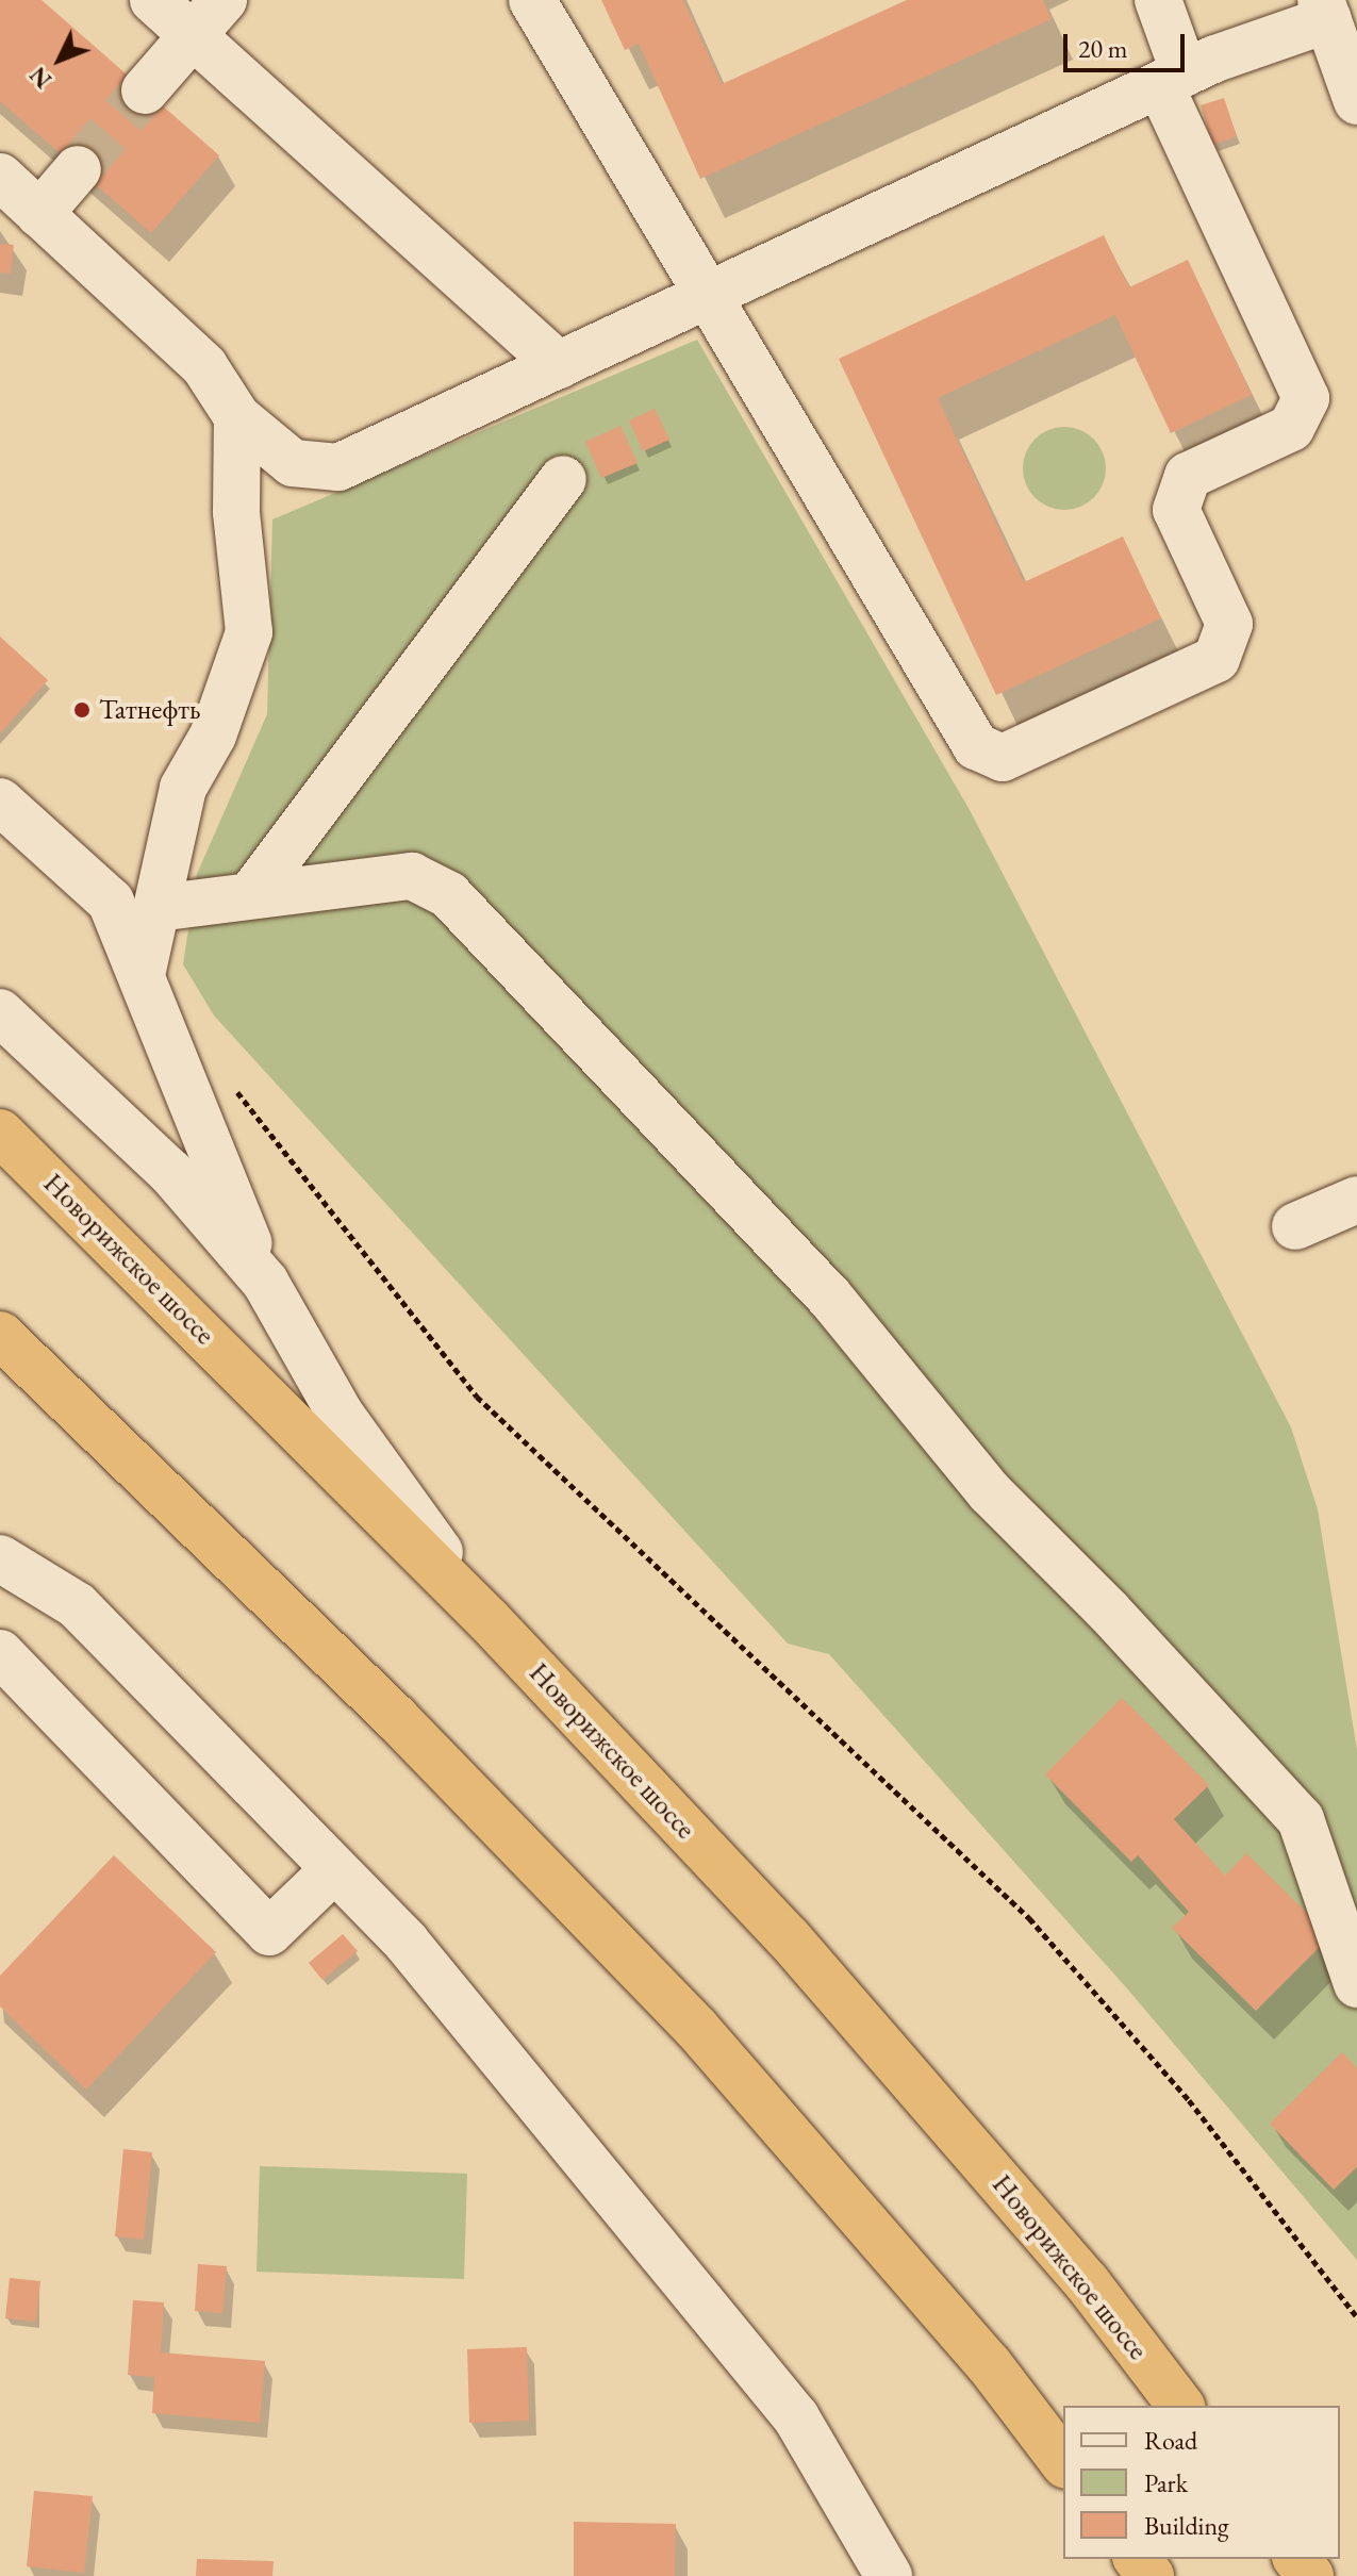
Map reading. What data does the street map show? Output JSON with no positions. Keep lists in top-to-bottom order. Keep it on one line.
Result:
{"streets":{"highway":["Новорижское шоссе"]},"places":["Татнефть"],"legend":["Road","Park","Building"],"scale_bar":"20 m","north":"bottom left"}
